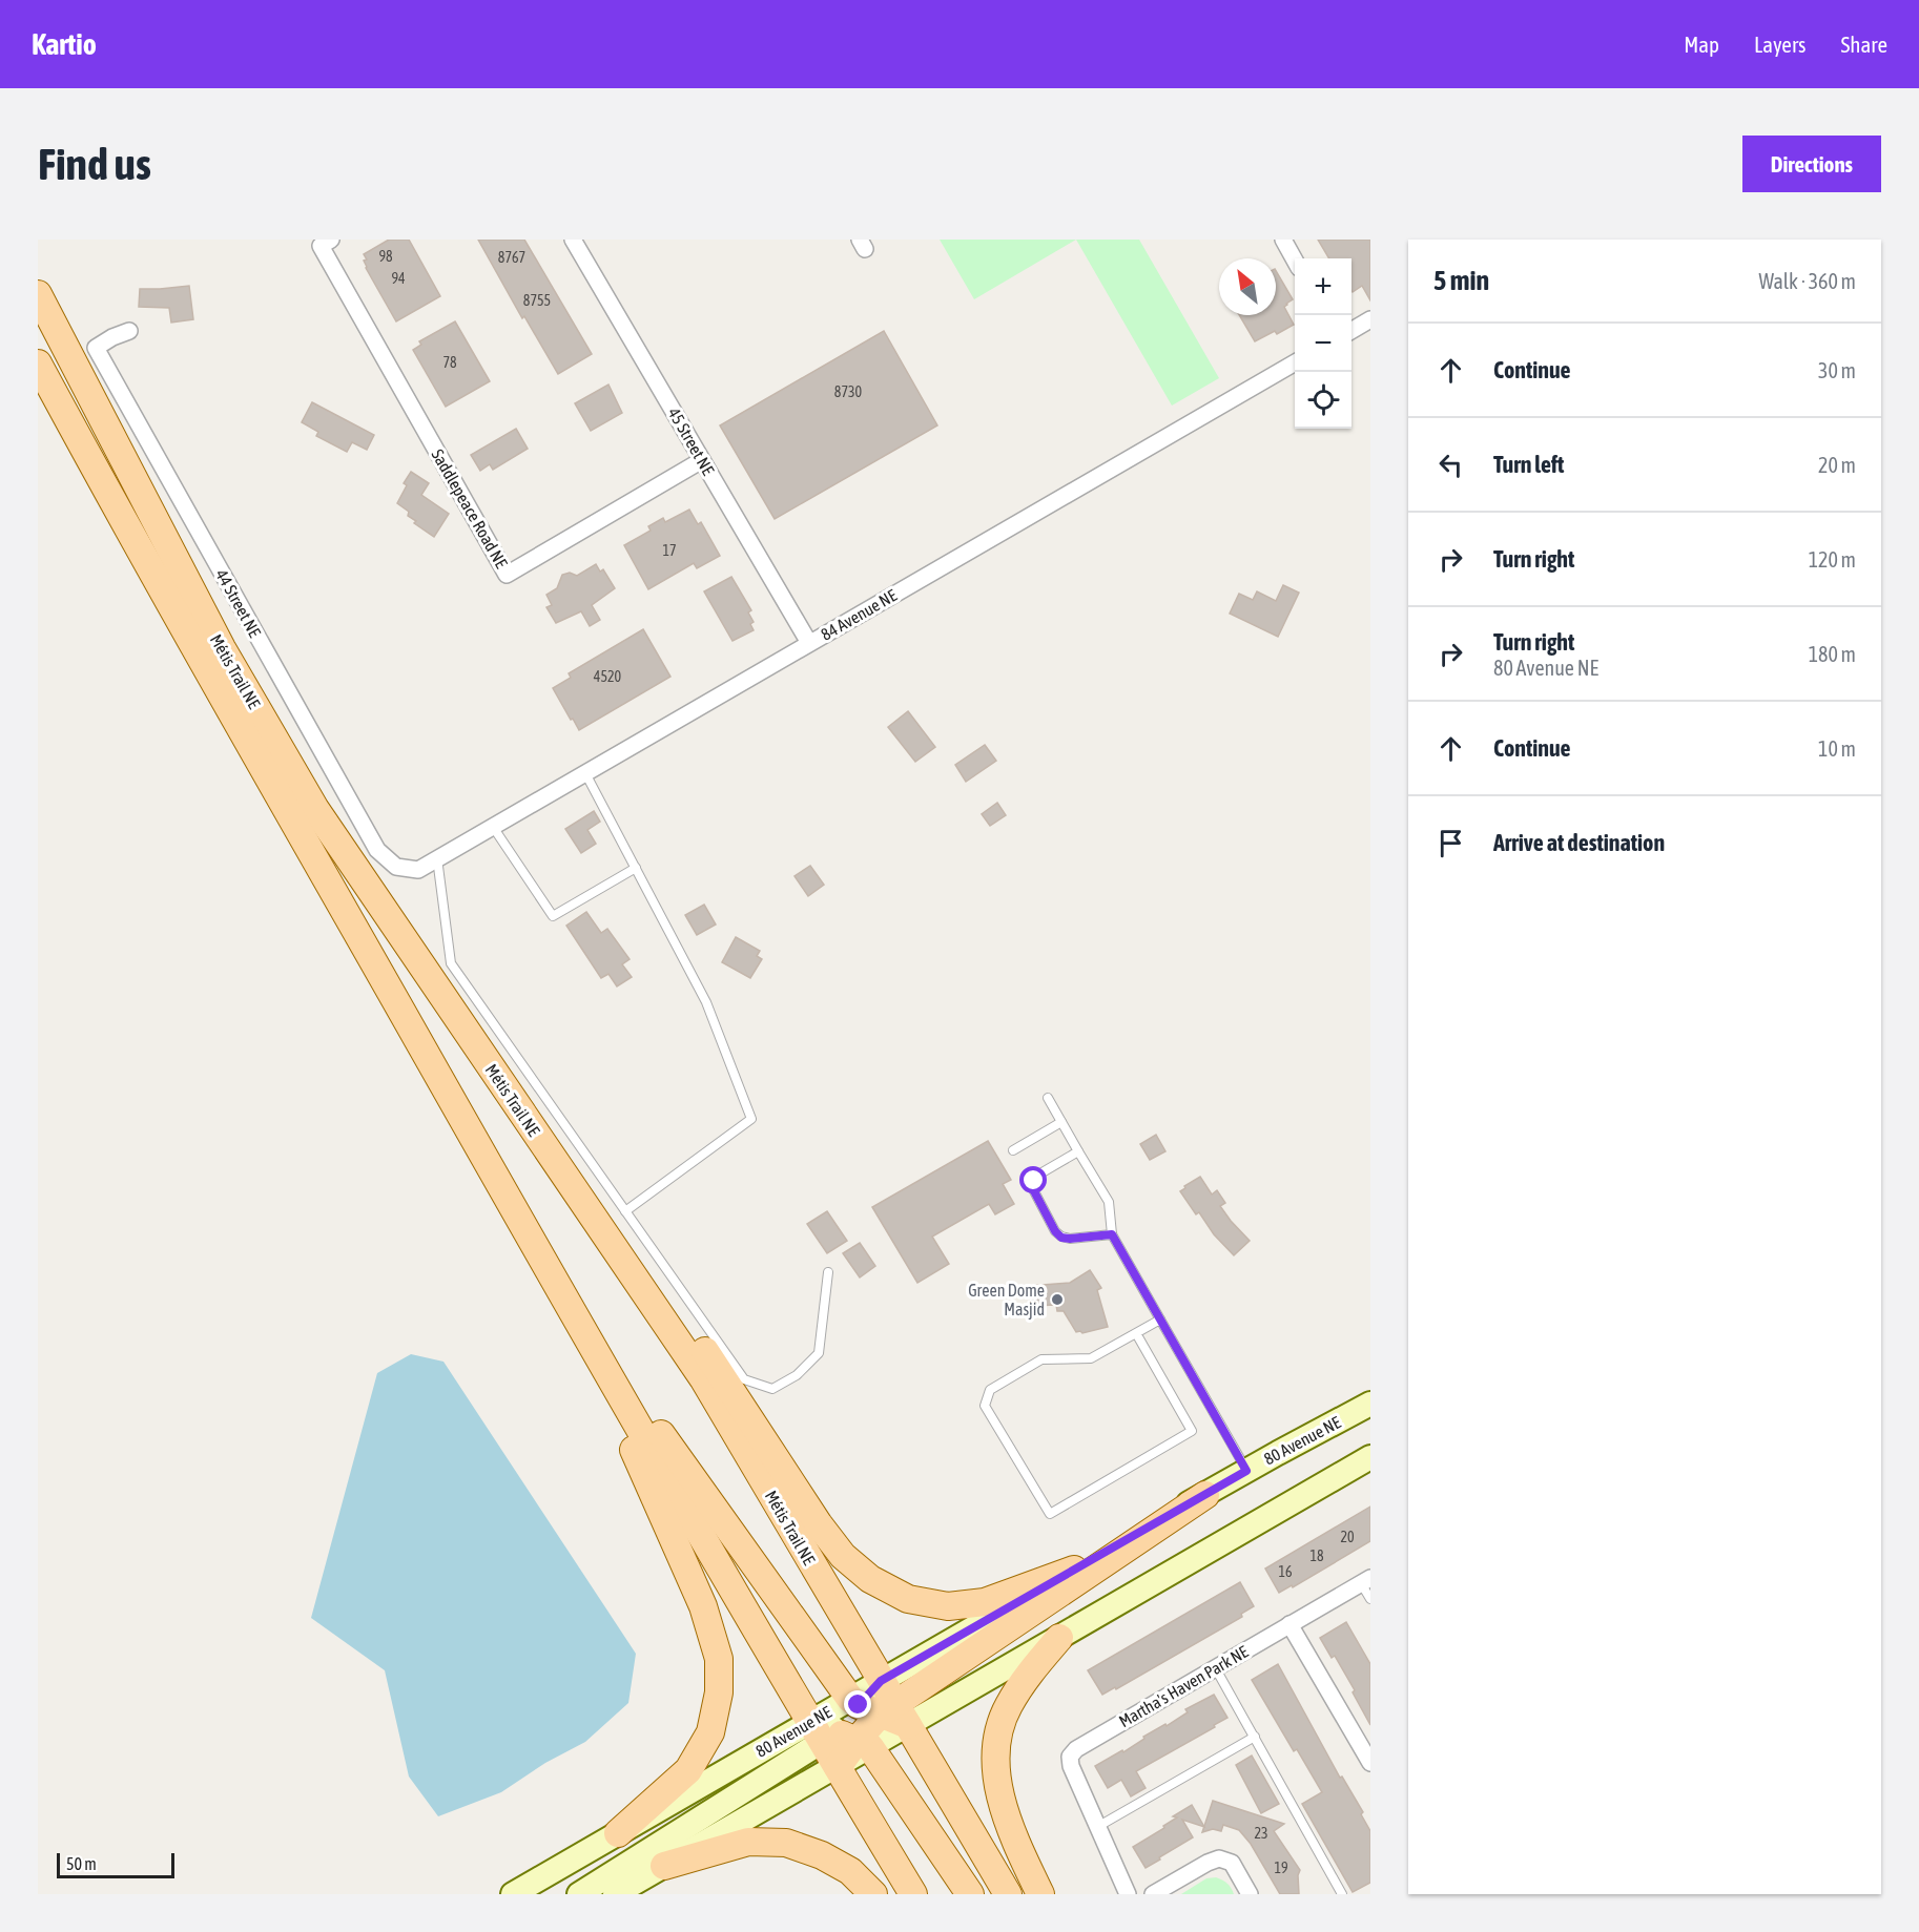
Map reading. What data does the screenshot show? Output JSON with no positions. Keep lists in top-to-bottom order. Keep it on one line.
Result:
{"streets":{"main road":["Métis Trail NE","80 Avenue NE"],"street":["45 Street NE","Saddlepeace Road NE","44 Street NE","84 Avenue NE","Martha's Haven Park NE"]},"crossings":[["45 Street NE","Saddlepeace Road NE"],["45 Street NE","84 Avenue NE"],["44 Street NE","84 Avenue NE"],["Métis Trail NE","80 Avenue NE"]],"places":["Green Dome Masjid"],"house_numbers":["98","8767","94","8755","78","8730","17","4520","20","18","16","23","19"],"scale_bar":"50 m","north":"top left","page":{"header":"Kartio","nav":["Map","Layers","Share"],"buttons":"Directions","title":"Find us","heading":["5 min","Walk · 360 m"],"map_buttons":["+","−"],"list":[["Continue","30 m"],["Turn left","20 m"],["Turn right","120 m"],["Turn right","80 Avenue NE","180 m"],["Continue","10 m"],"Arrive at destination"],"scale":"50 m"}}
